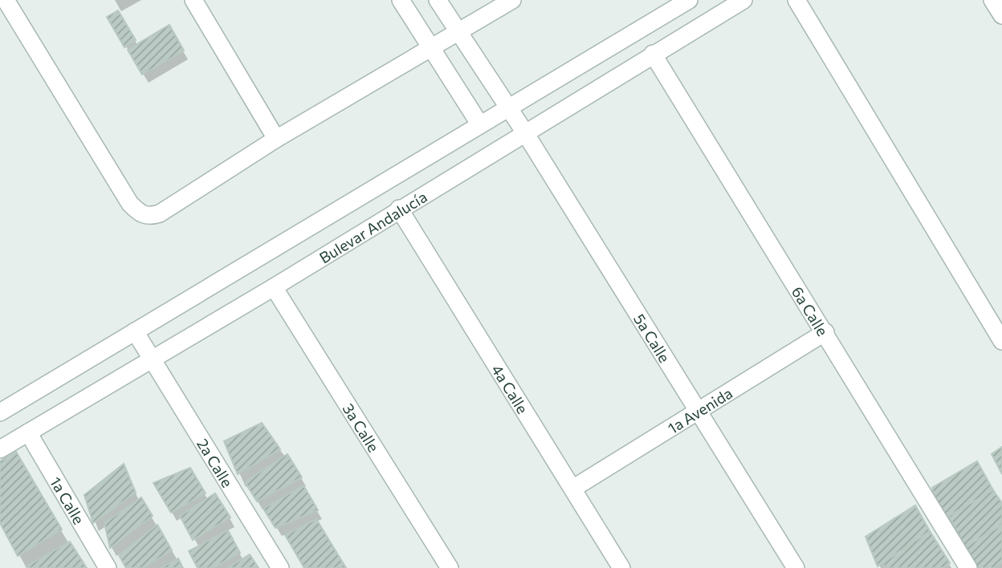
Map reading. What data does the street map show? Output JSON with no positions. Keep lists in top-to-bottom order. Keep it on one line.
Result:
{"streets":{"street":["Bulevar Andalucía","6a Calle","5a Calle","4a Calle","1a Avenida","3a Calle","2a Calle","1a Calle"]},"crossings":[["Bulevar Andalucía","6a Calle"],["Bulevar Andalucía","5a Calle"],["Bulevar Andalucía","4a Calle"],["Bulevar Andalucía","3a Calle"],["Bulevar Andalucía","2a Calle"],["Bulevar Andalucía","1a Calle"],["6a Calle","1a Avenida"],["5a Calle","1a Avenida"],["4a Calle","1a Avenida"]]}
